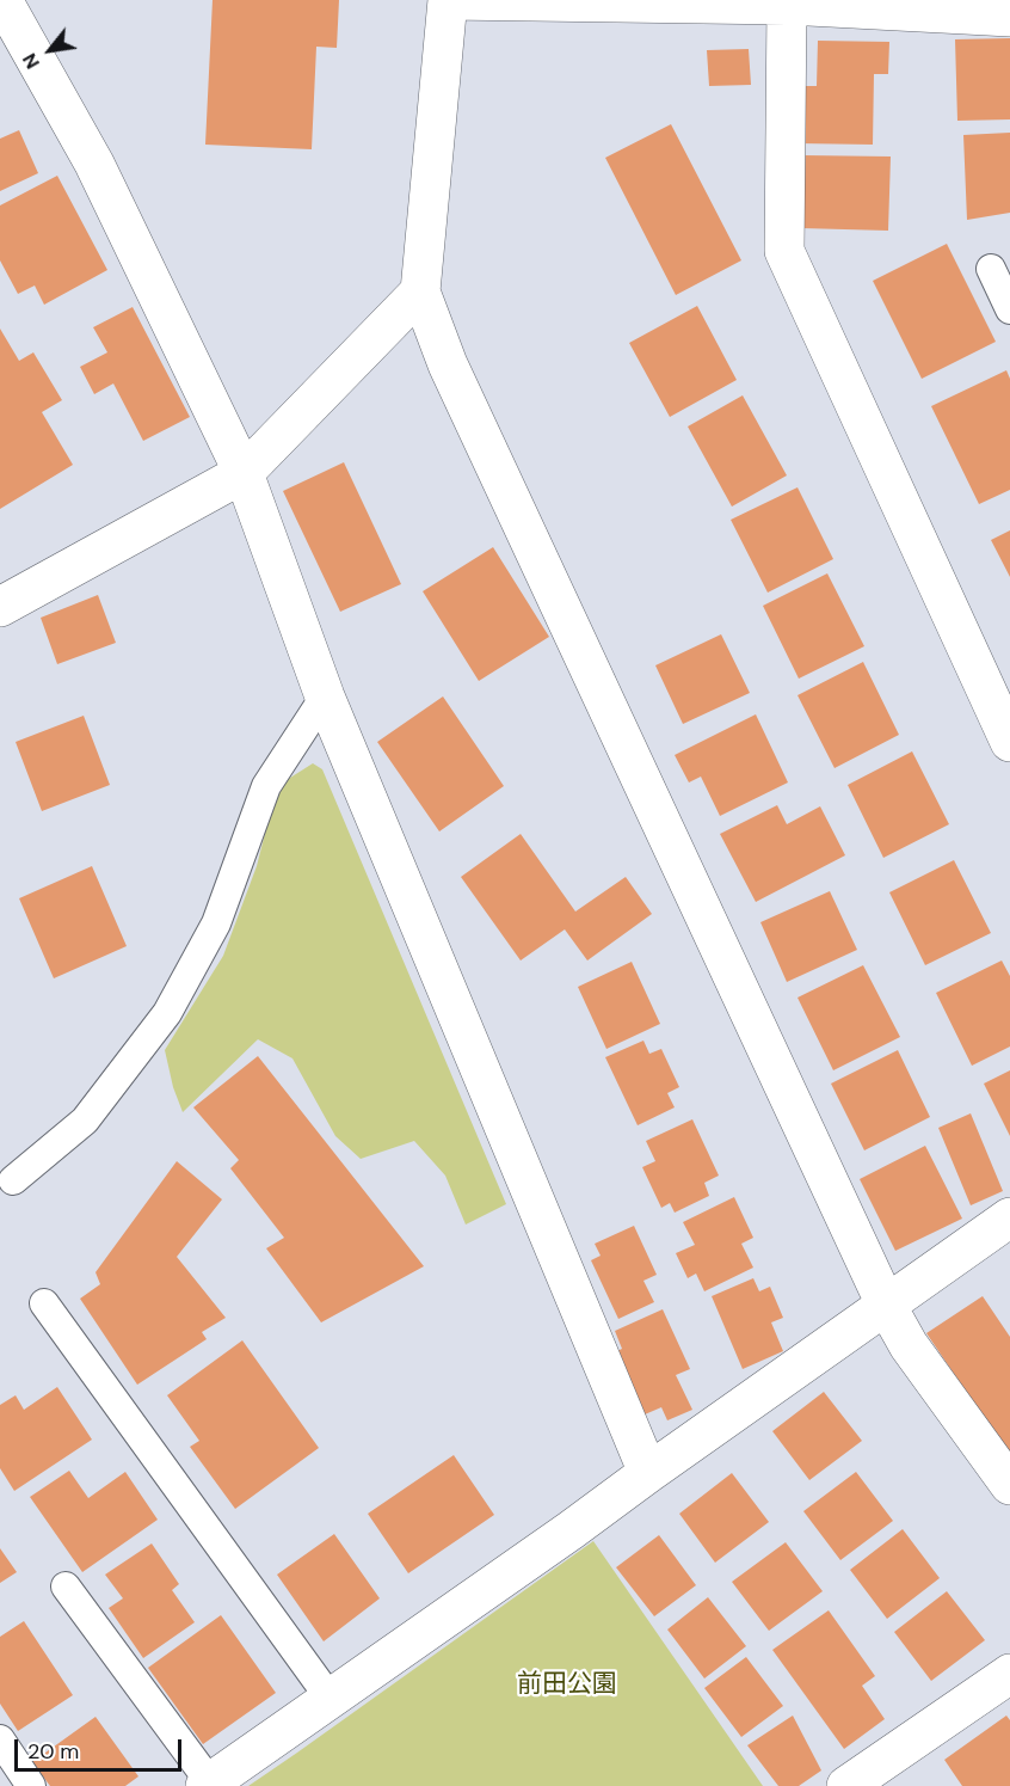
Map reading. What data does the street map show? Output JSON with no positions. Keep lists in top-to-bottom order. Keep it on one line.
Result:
{"parks":["前田公園"],"scale_bar":"20 m","north":"bottom left"}
